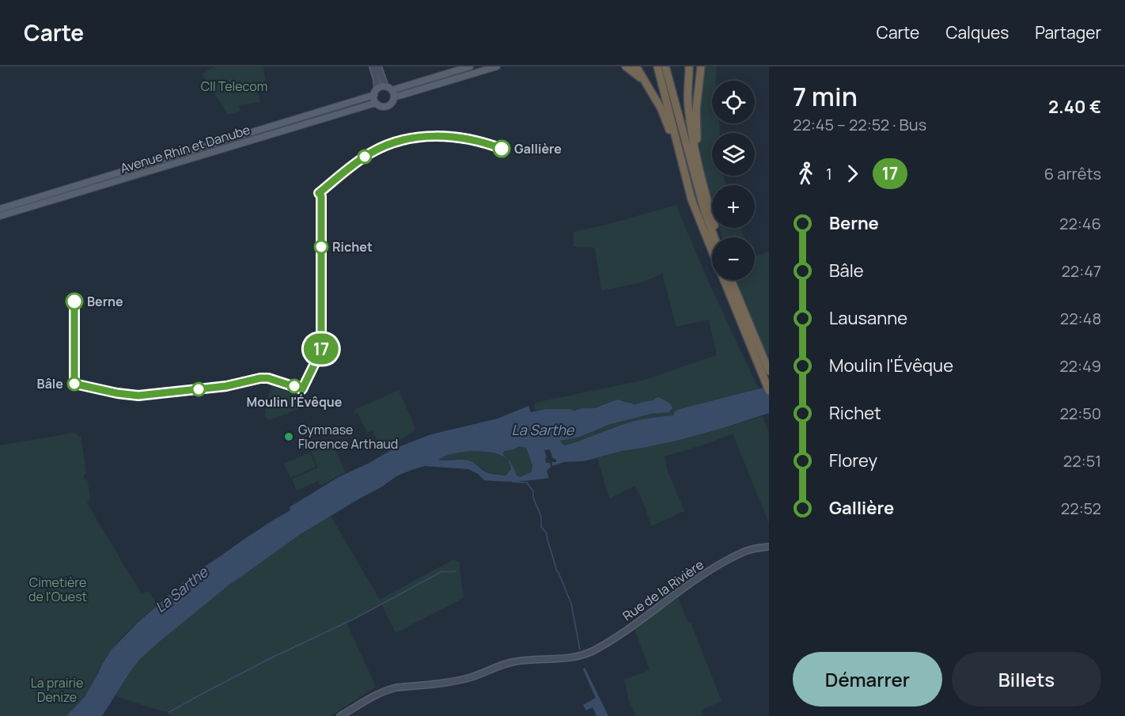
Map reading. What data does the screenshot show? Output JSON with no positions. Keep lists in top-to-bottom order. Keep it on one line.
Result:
{"streets":{"main road":["Avenue Rhin et Danube"],"street":["Rue de la Rivière"]},"water":["La Sarthe"],"parks":["CII Telecom","Cimetière de l'Ouest","La prairie Denize"],"places":["Gallière","Richet","Berne","Bâle","Moulin l'Évêque","Gymnase Florence Arthaud"],"lines":["bus line 17"],"page":{"header":"Carte","nav":["Carte","Calques","Partager"],"on_map":"17","heading":["7 min","22:45 – 22:52 · Bus","2.40 €"],"map_buttons":["+","−"],"legs":["1","17","6 arrêts"],"list":[{"name":"Berne","value":"22:46"},{"name":"Bâle","value":"22:47"},{"name":"Lausanne","value":"22:48"},{"name":"Moulin l'Évêque","value":"22:49"},{"name":"Richet","value":"22:50"},{"name":"Florey","value":"22:51"},{"name":"Gallière","value":"22:52"}],"buttons":["Démarrer","Billets"]}}
